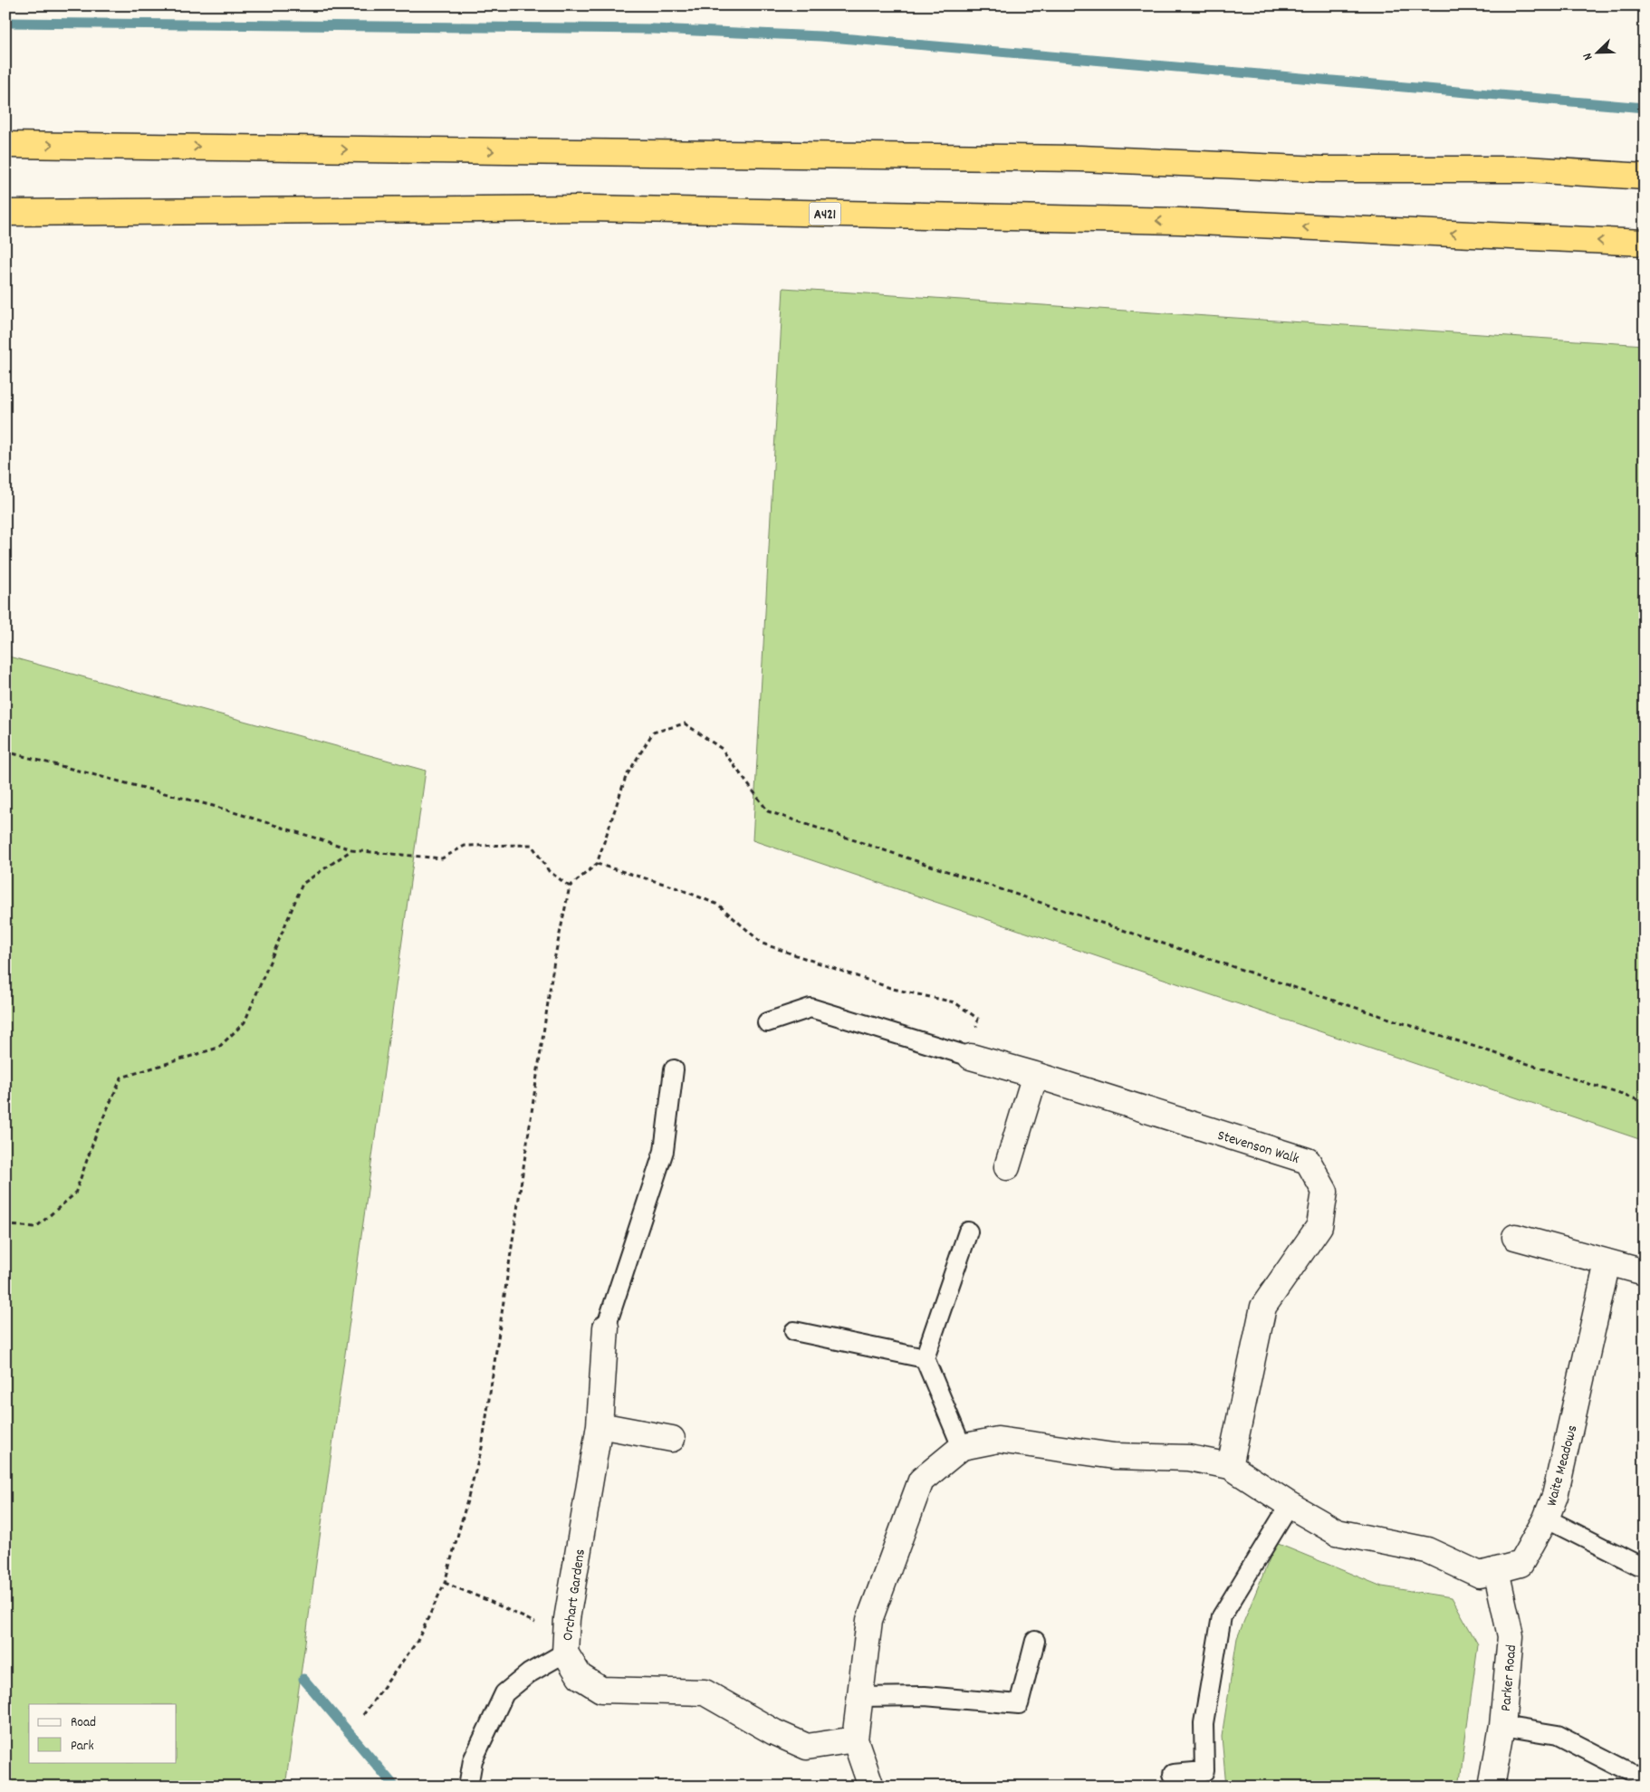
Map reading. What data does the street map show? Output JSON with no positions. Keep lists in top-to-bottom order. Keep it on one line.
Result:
{"streets":{"highway":["A421"],"street":["Stevenson Walk","Waite Meadows","Orchart Gardens","Parker Road"]},"crossings":[["Stevenson Walk","Waite Meadows"],["Waite Meadows","Parker Road"]],"legend":["Road","Park"],"north":"bottom left"}
